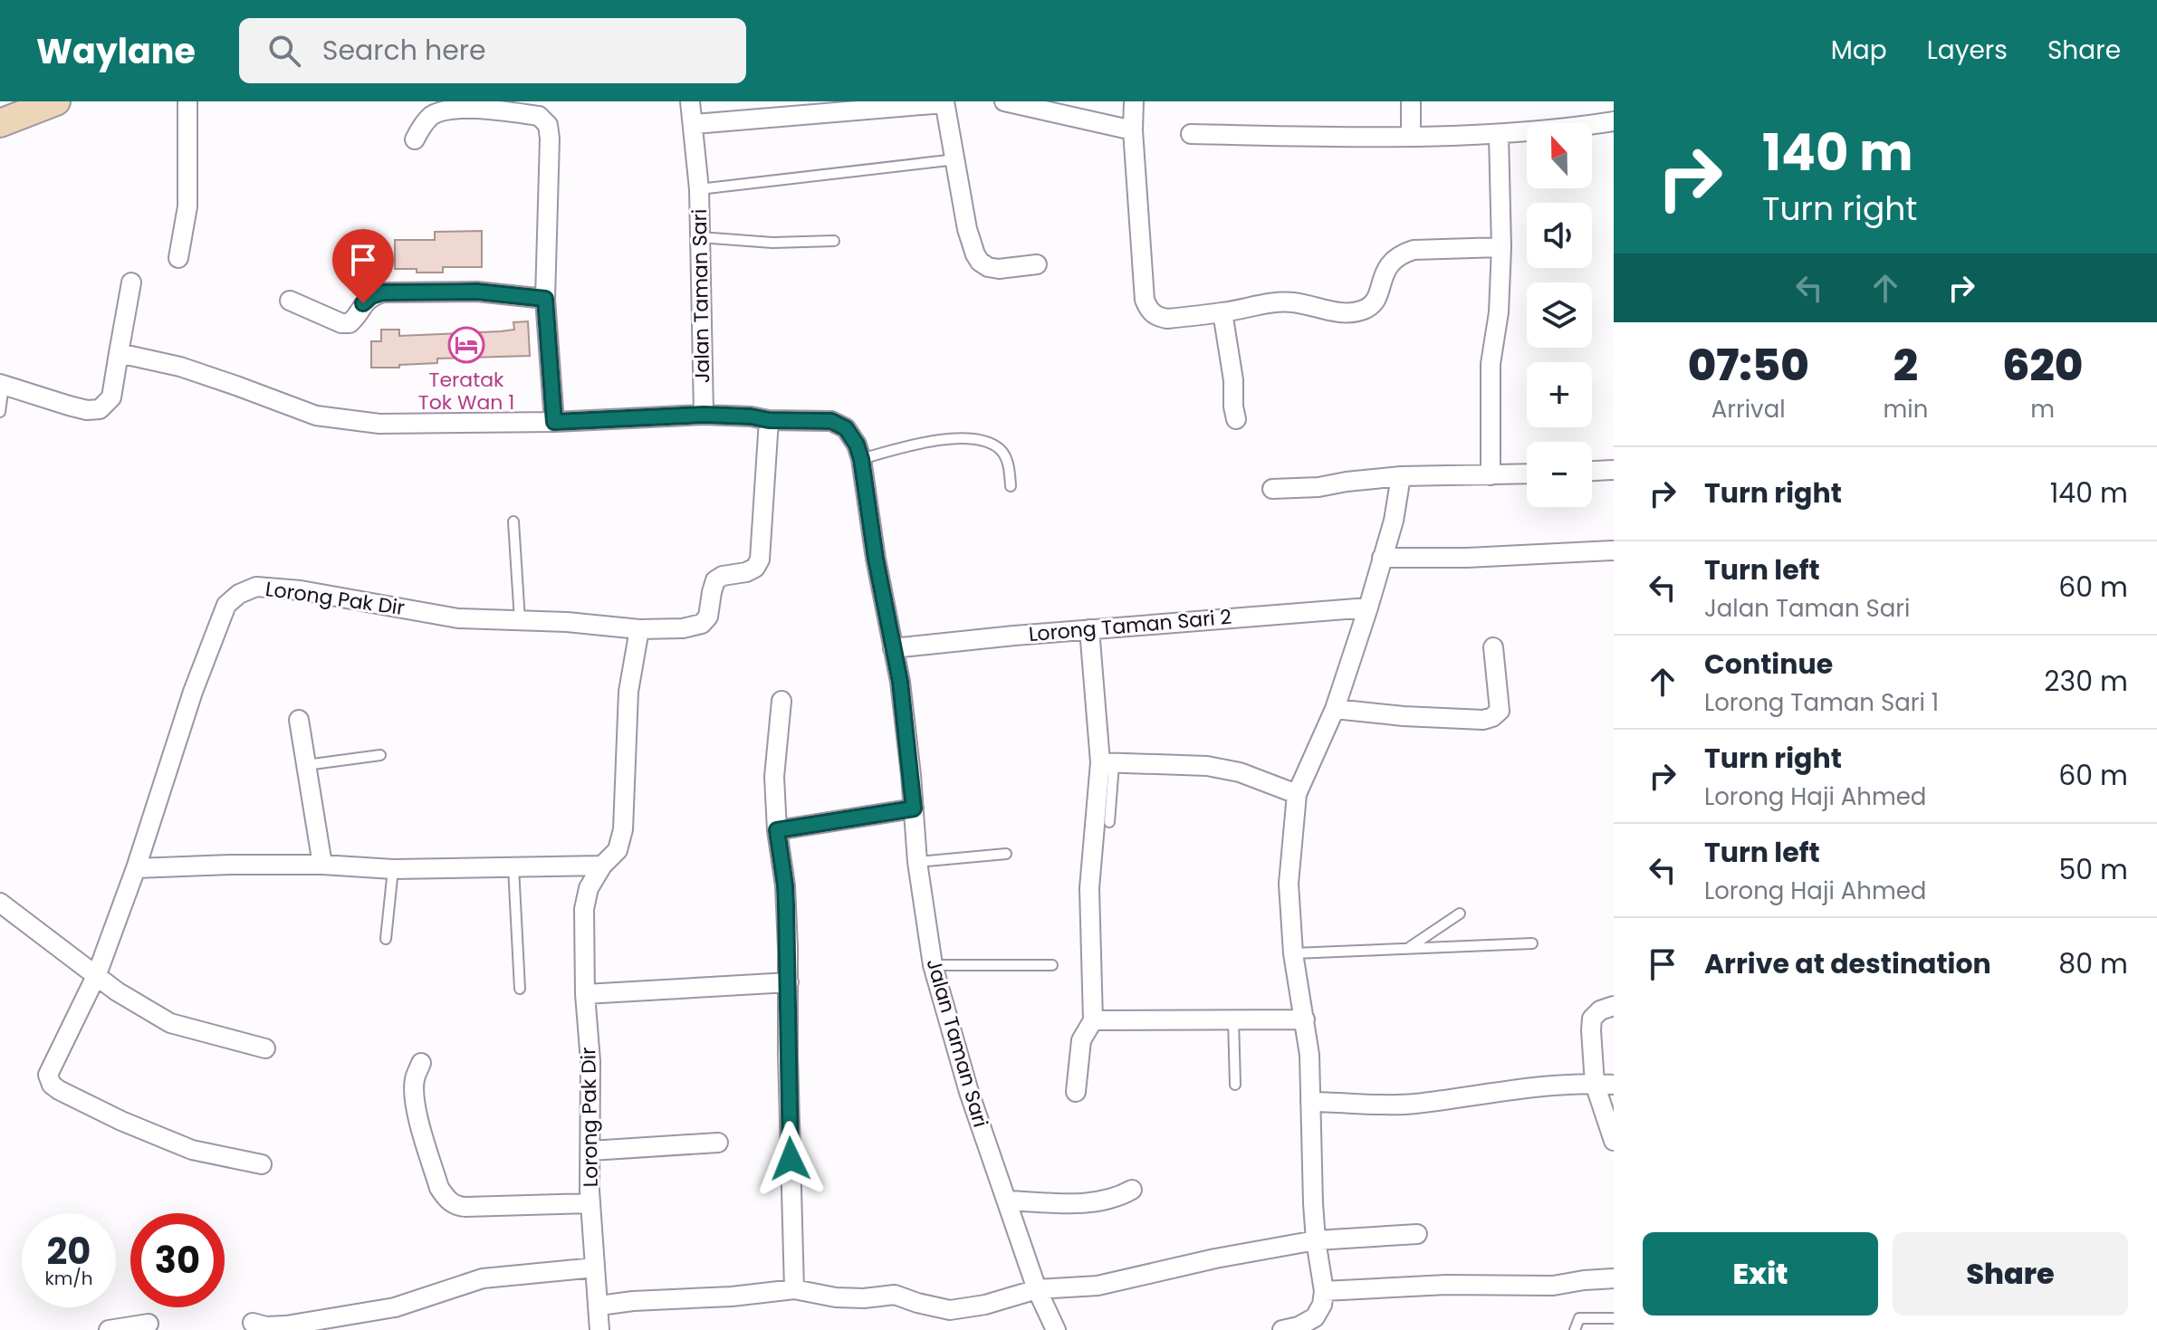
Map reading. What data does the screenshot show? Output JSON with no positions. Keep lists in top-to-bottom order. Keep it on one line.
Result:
{"streets":{"street":["Jalan Taman Sari","Lorong Pak Dir","Lorong Taman Sari 2"]},"crossings":[["Jalan Taman Sari","Lorong Pak Dir"],["Jalan Taman Sari","Lorong Taman Sari 2"]],"places":{"hotel":["Teratak Tok Wan 1"]},"north":"top","page":{"header":"Waylane","search":"Search here","nav":["Map","Layers","Share"],"turn":["140 m","Turn right"],"map_buttons":["+","−"],"eta":["07:50","Arrival","2","min","620","m"],"list":[{"name":"Turn right","value":"140 m"},{"name":"Turn left","note":"Jalan Taman Sari","value":"60 m"},{"name":"Continue","note":"Lorong Taman Sari 1","value":"230 m"},{"name":"Turn right","note":"Lorong Haji Ahmed","value":"60 m"},{"name":"Turn left","note":"Lorong Haji Ahmed","value":"50 m"},{"name":"Arrive at destination","value":"80 m"}],"speed":"20 km/h","limit":"30","buttons":["Exit","Share"]}}
